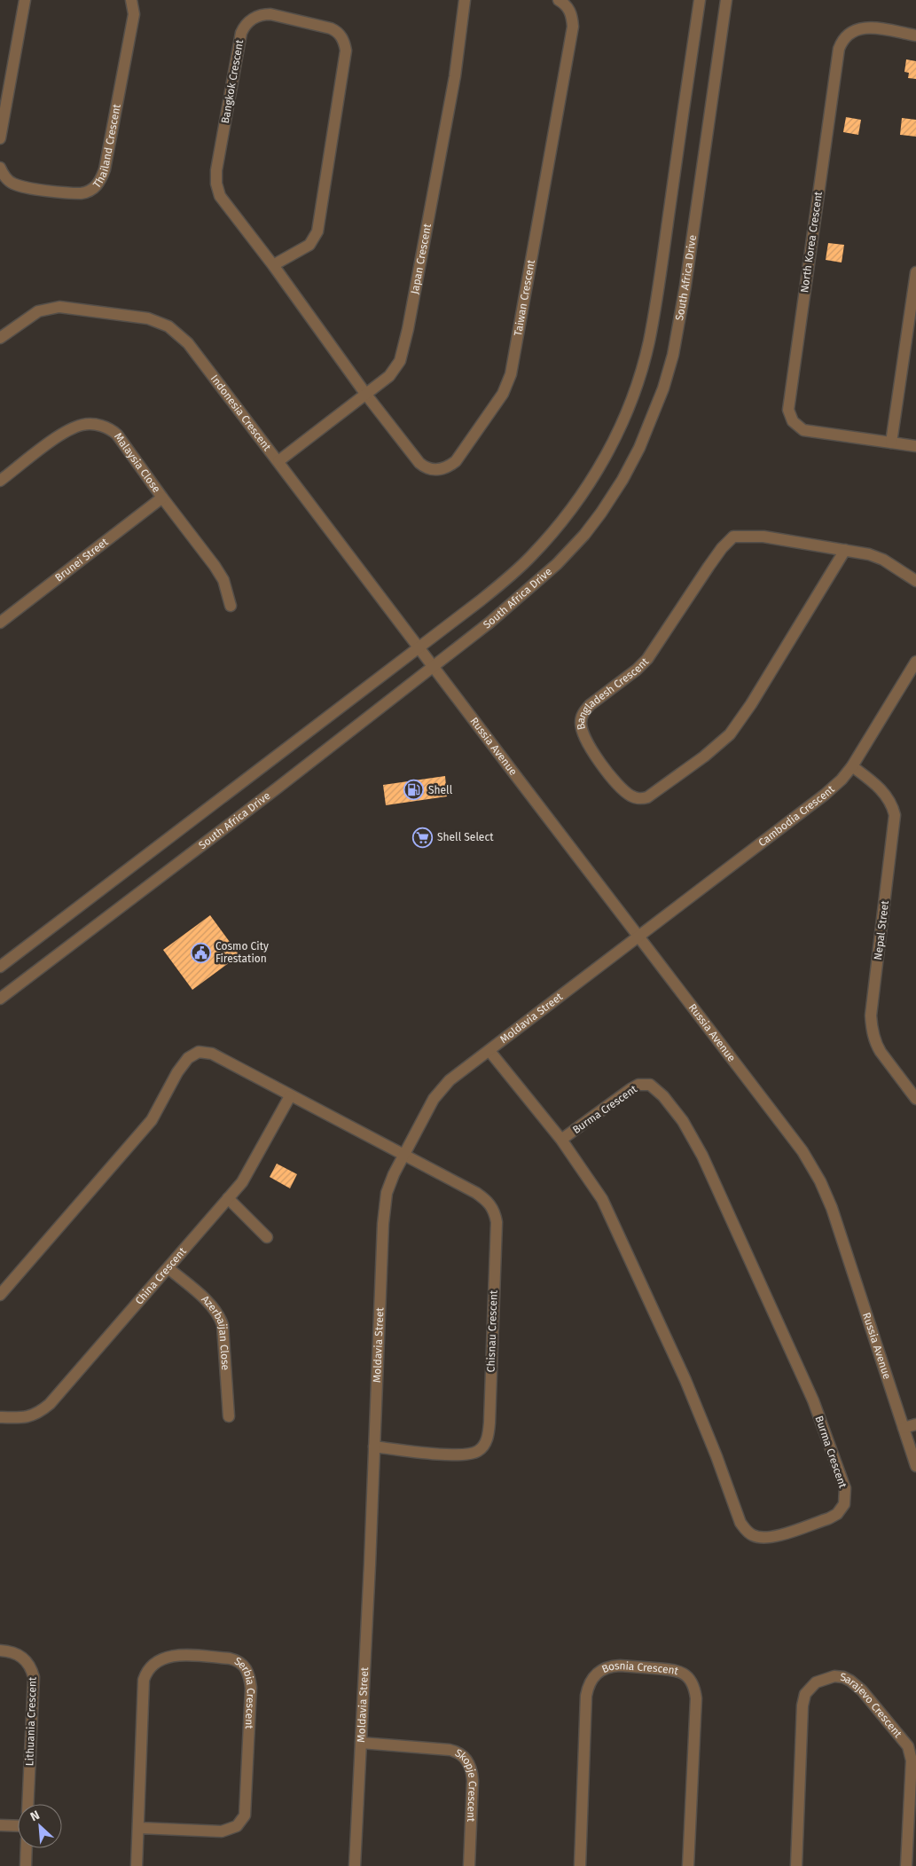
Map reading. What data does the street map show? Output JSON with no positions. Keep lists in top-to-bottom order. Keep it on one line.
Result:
{"streets":{"street":["Bangkok Crescent","Thailand Crescent","North Korea Crescent","Japan Crescent","South Africa Drive","Taiwan Crescent","Indonesia Crescent","Malaysia Close","Brunei Street","Bangladesh Crescent","Russia Avenue","Cambodia Crescent","Nepal Street","Moldavia Street","Burma Crescent","China Crescent","Chisnau Crescent","Azerbaijan Close","Bosnia Crescent","Serbia Crescent","Sarajevo Crescent","Lithuania Crescent","Skopje Crescent"]},"crossings":[["Bangkok Crescent","Japan Crescent"],["Bangkok Crescent","Taiwan Crescent"],["Japan Crescent","Taiwan Crescent"],["Japan Crescent","Indonesia Crescent"],["South Africa Drive","Indonesia Crescent"],["South Africa Drive","Russia Avenue"],["Indonesia Crescent","Russia Avenue"],["Malaysia Close","Brunei Street"],["Russia Avenue","Cambodia Crescent"],["Russia Avenue","Moldavia Street"],["Cambodia Crescent","Nepal Street"],["Cambodia Crescent","Moldavia Street"],["Moldavia Street","Burma Crescent"],["Moldavia Street","Chisnau Crescent"],["Moldavia Street","Skopje Crescent"],["China Crescent","Azerbaijan Close"]],"places":{"fuel station":["Shell"],"supermarket":["Shell Select"],"public building":["Cosmo City Firestation"]},"north":"top left"}
